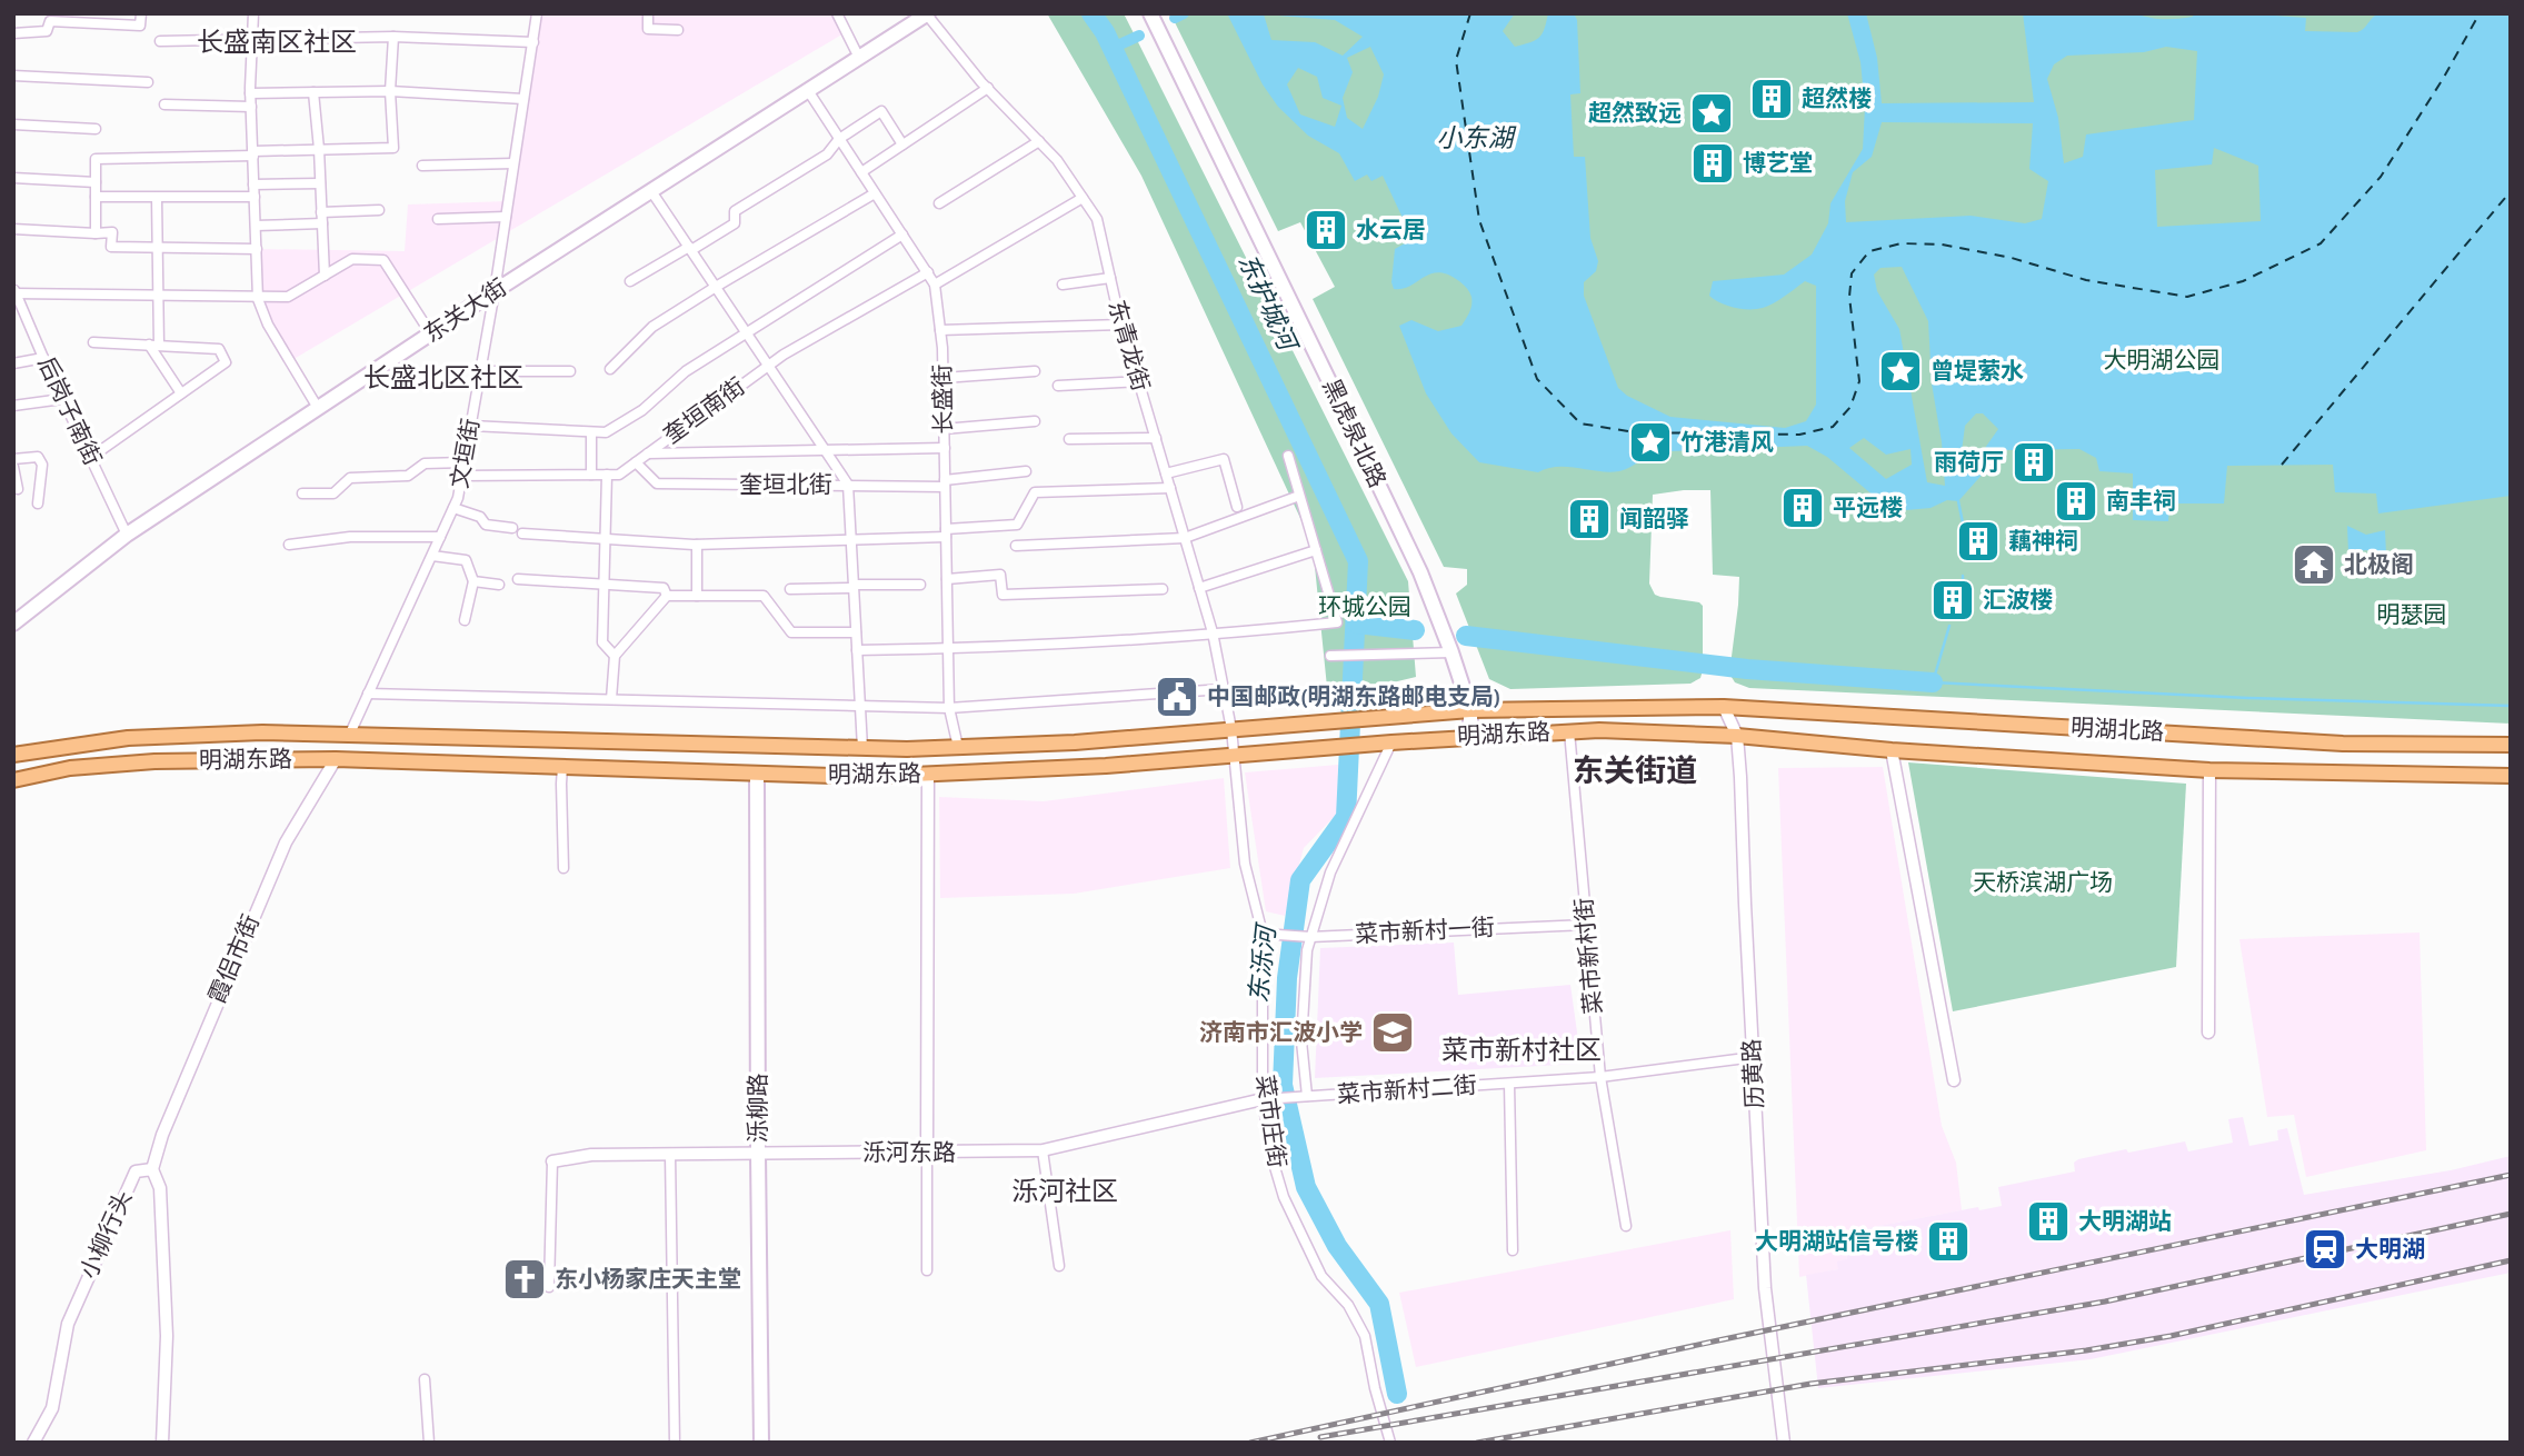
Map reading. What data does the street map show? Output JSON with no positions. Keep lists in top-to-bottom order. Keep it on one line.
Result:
{"streets":{"main road":["东关大街","黑虎泉北路","明湖北路","明湖东路","泺柳路"],"street":["东青龙街","长盛街","后岗子南街","奎垣南街","文垣街","奎垣北街","菜市新村一街","菜市新村街","霞侣市街","历黄路","菜市新村二街","菜市庄街","泺河东路","小柳行头"]},"crossings":[["东关大街","东青龙街"],["东关大街","长盛街"],["东关大街","后岗子南街"],["东关大街","文垣街"],["东青龙街","明湖东路"],["东青龙街","菜市庄街"],["长盛街","奎垣南街"],["长盛街","奎垣北街"],["长盛街","明湖东路"],["奎垣南街","文垣街"],["奎垣南街","奎垣北街"],["黑虎泉北路","明湖东路"],["文垣街","明湖东路"],["明湖北路","明湖东路"],["明湖北路","历黄路"],["明湖东路","菜市新村街"],["明湖东路","霞侣市街"],["明湖东路","历黄路"],["明湖东路","泺柳路"],["明湖东路","菜市庄街"],["菜市新村一街","菜市新村街"],["菜市新村一街","菜市庄街"],["菜市新村街","菜市新村二街"],["霞侣市街","小柳行头"],["菜市新村二街","菜市庄街"],["菜市新村二街","泺河东路"],["泺柳路","泺河东路"],["菜市庄街","泺河东路"]],"districts":["长盛南区社区","长盛北区社区","东关街道","菜市新村社区","泺河社区"],"water":["小东湖","东护城河","东泺河"],"parks":["大明湖公园","环城公园","明瑟园","天桥滨湖广场"],"places":{"building":["超然楼","博艺堂","水云居","雨荷厅","南丰祠","平远楼","闻韶驿","藕神祠","汇波楼","大明湖站","大明湖站信号楼"],"place":["超然致远","曾堤萦水","竹港清风"],"temple":["北极阁"],"public building":["中国邮政(明湖东路邮电支局)"],"school or university":["济南市汇波小学"],"station":["大明湖"],"church":["东小杨家庄天主堂"]}}
